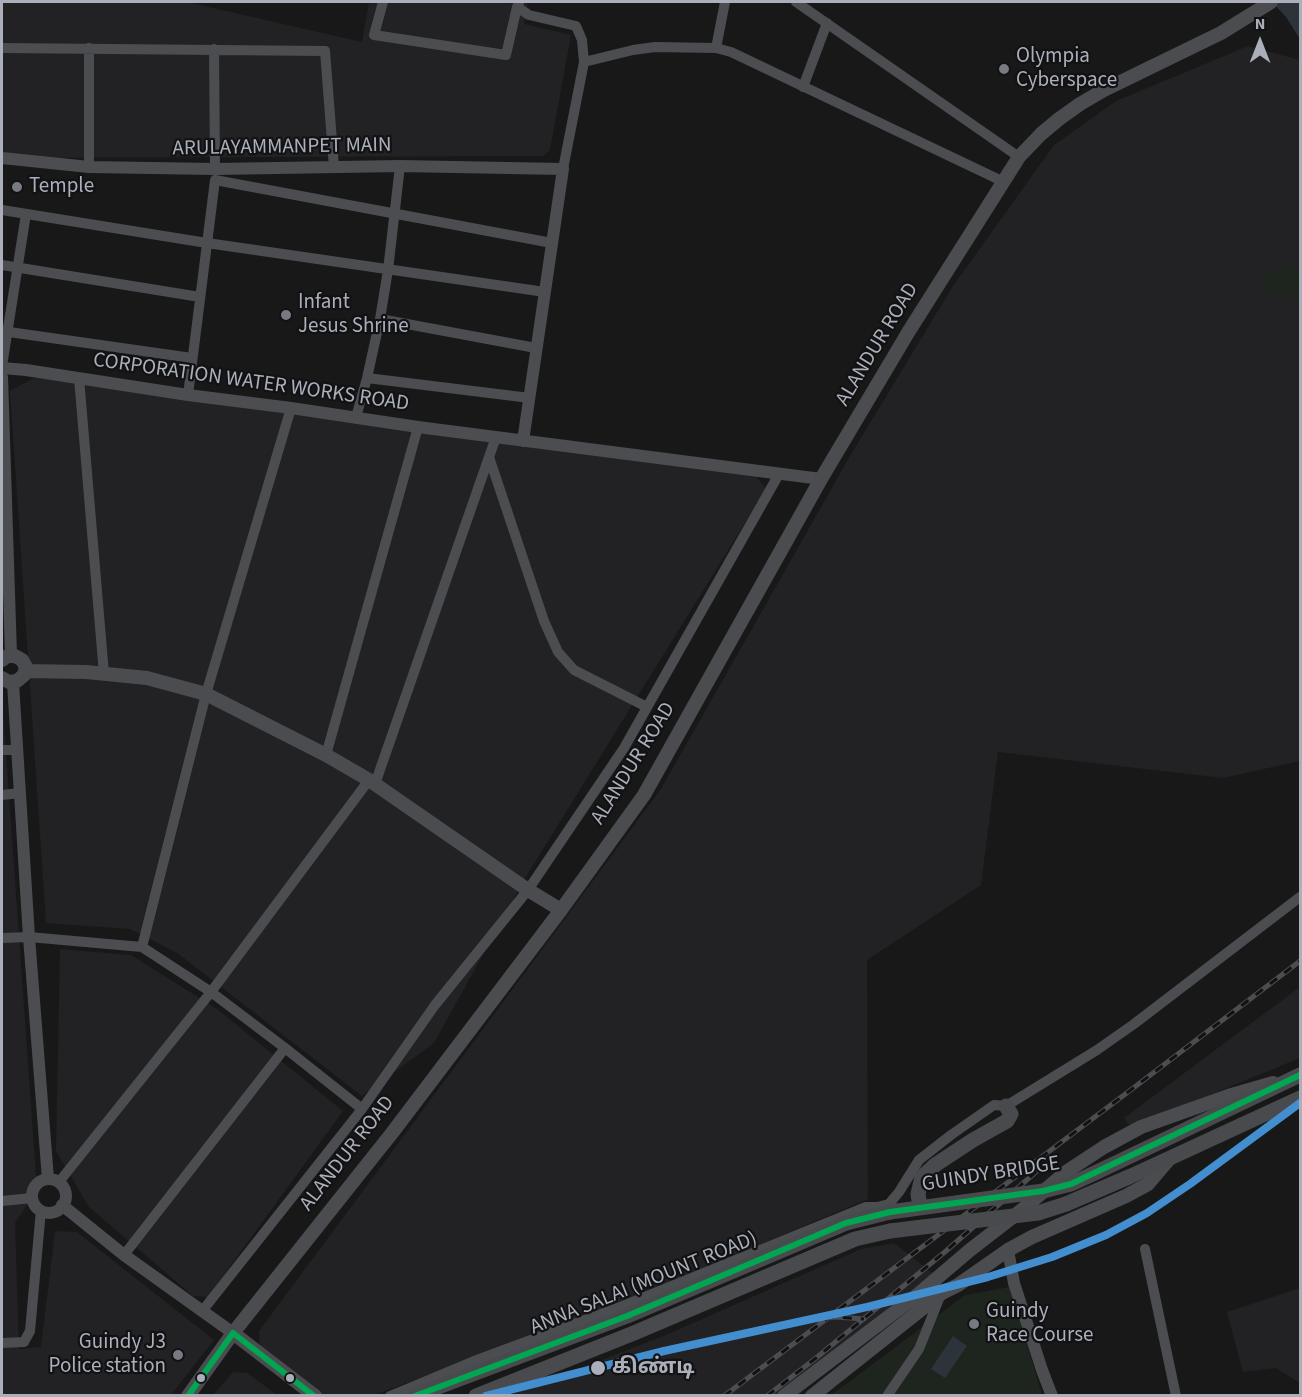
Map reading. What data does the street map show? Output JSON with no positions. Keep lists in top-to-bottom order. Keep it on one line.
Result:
{"streets":{"main road":["ALANDUR ROAD","GUINDY BRIDGE","ANNA SALAI (MOUNT ROAD)"],"street":["ARULAYAMMANPET MAIN","CORPORATION WATER WORKS ROAD"]},"crossings":[["ALANDUR ROAD","CORPORATION WATER WORKS ROAD"],["GUINDY BRIDGE","ANNA SALAI (MOUNT ROAD)"]],"places":["Olympia Cyberspace","Temple","Infant Jesus Shrine","Guindy Race Course","Guindy J3 Police station","கிண்டி"],"north":"top"}
